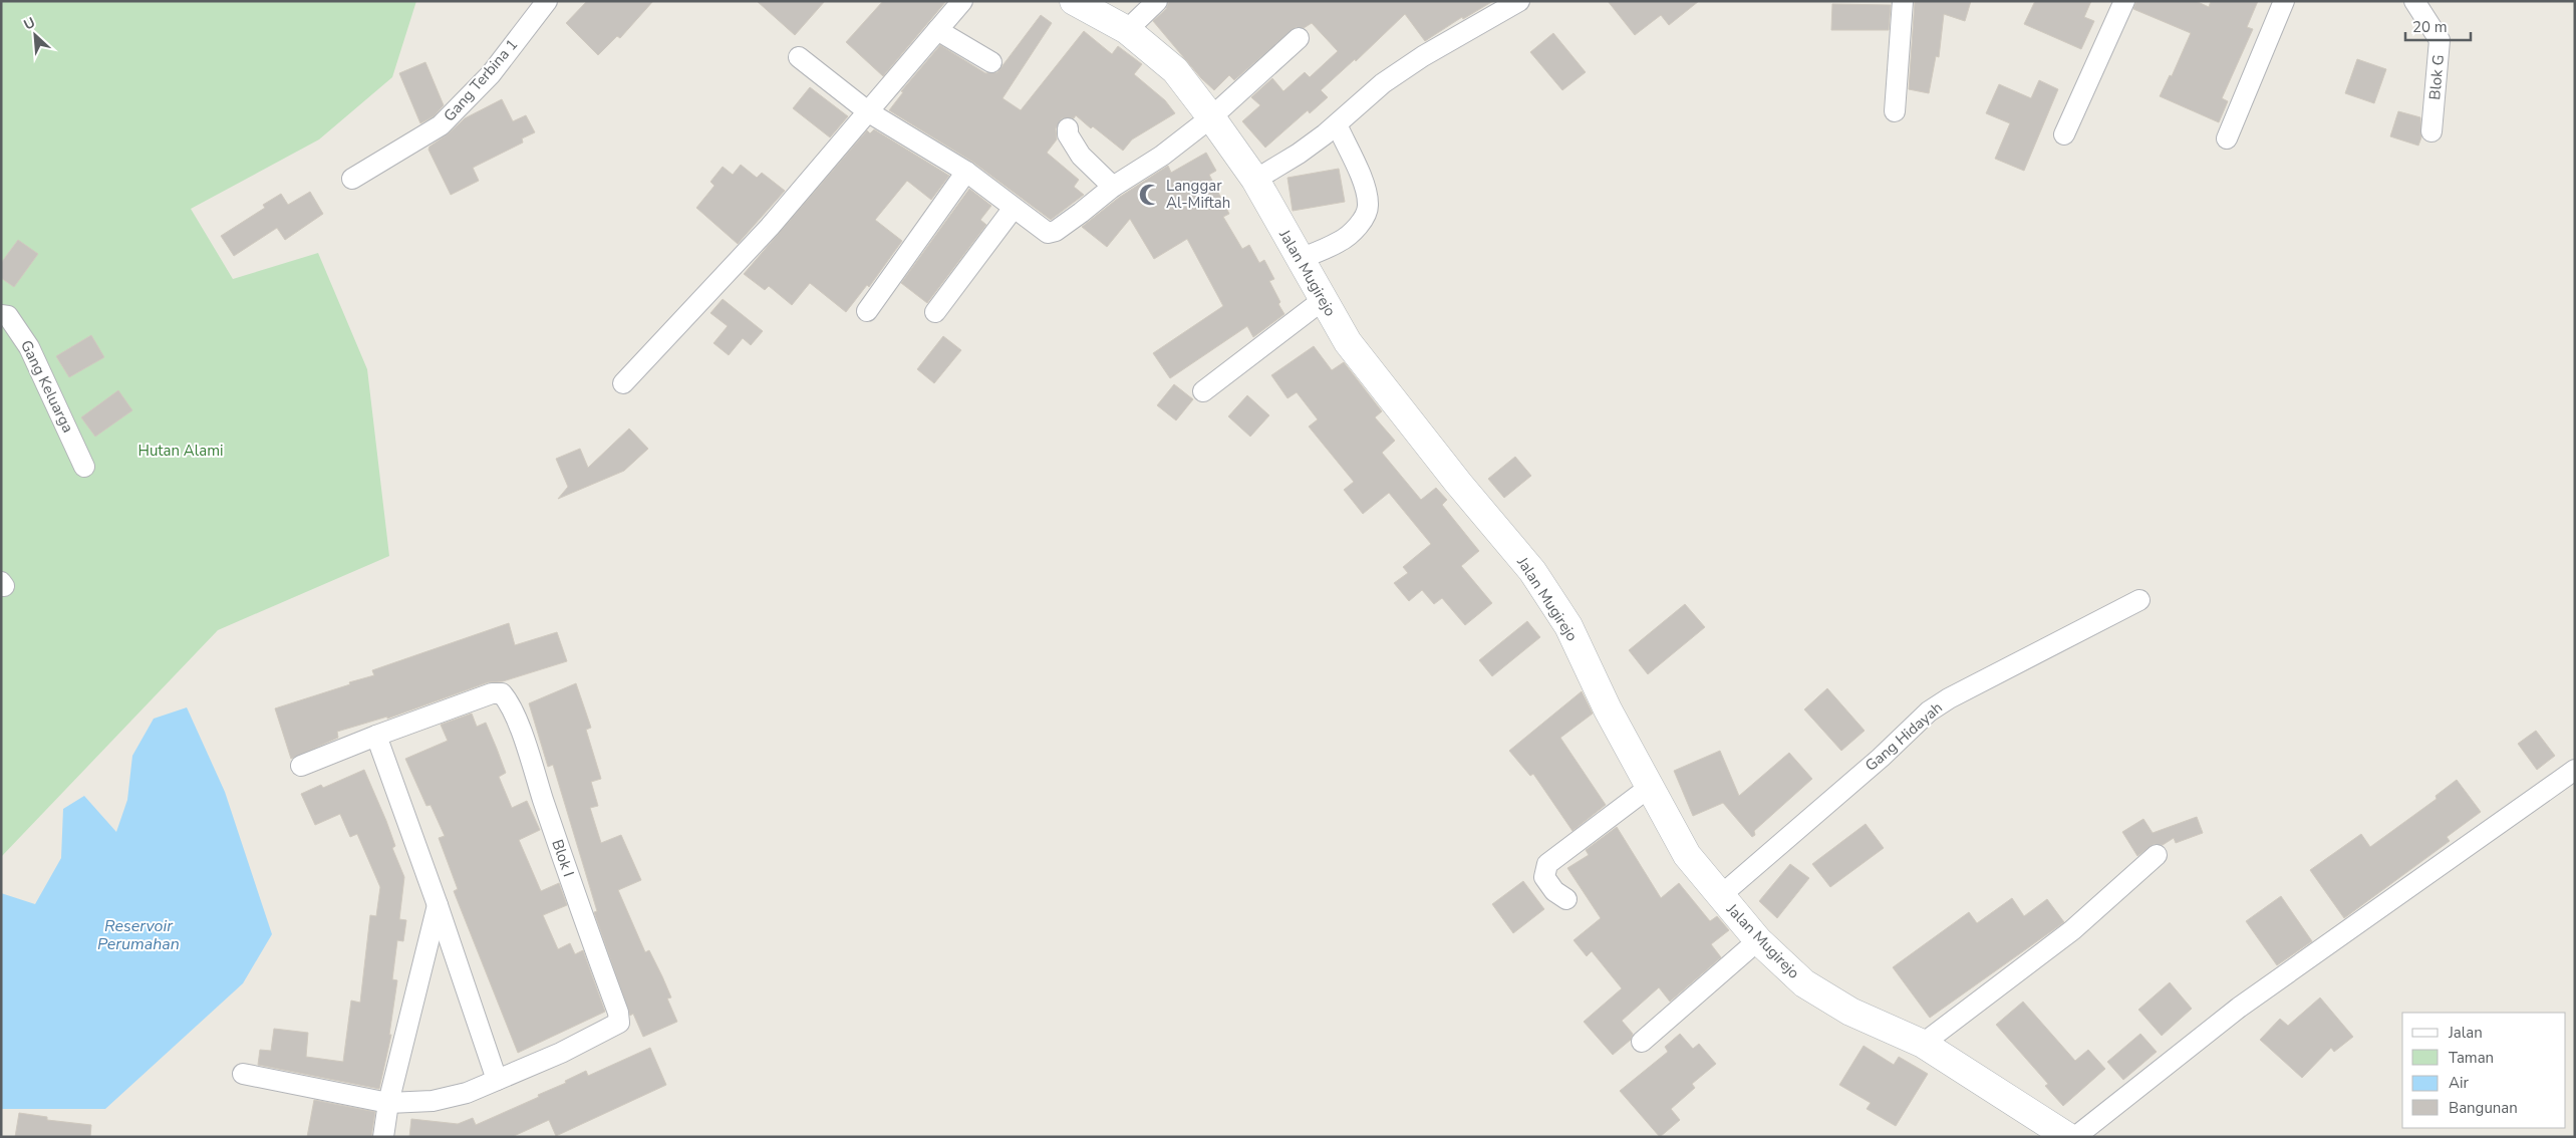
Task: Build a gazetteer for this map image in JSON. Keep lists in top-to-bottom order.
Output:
{
  "streets": {
    "street": [
      "Blok G",
      "Gang Terbina 1",
      "Jalan Mugirejo",
      "Gang Keluarga",
      "Gang Hidayah",
      "Blok I"
    ]
  },
  "crossings": [
    ["Jalan Mugirejo", "Gang Hidayah"]
  ],
  "water": ["Reservoir Perumahan"],
  "parks": ["Hutan Alami"],
  "places": {
    "mosque": ["Langgar Al-Miftah"]
  },
  "legend": [
    "Jalan",
    "Taman",
    "Air",
    "Bangunan"
  ],
  "scale_bar": "20 m",
  "north": "top left"
}
